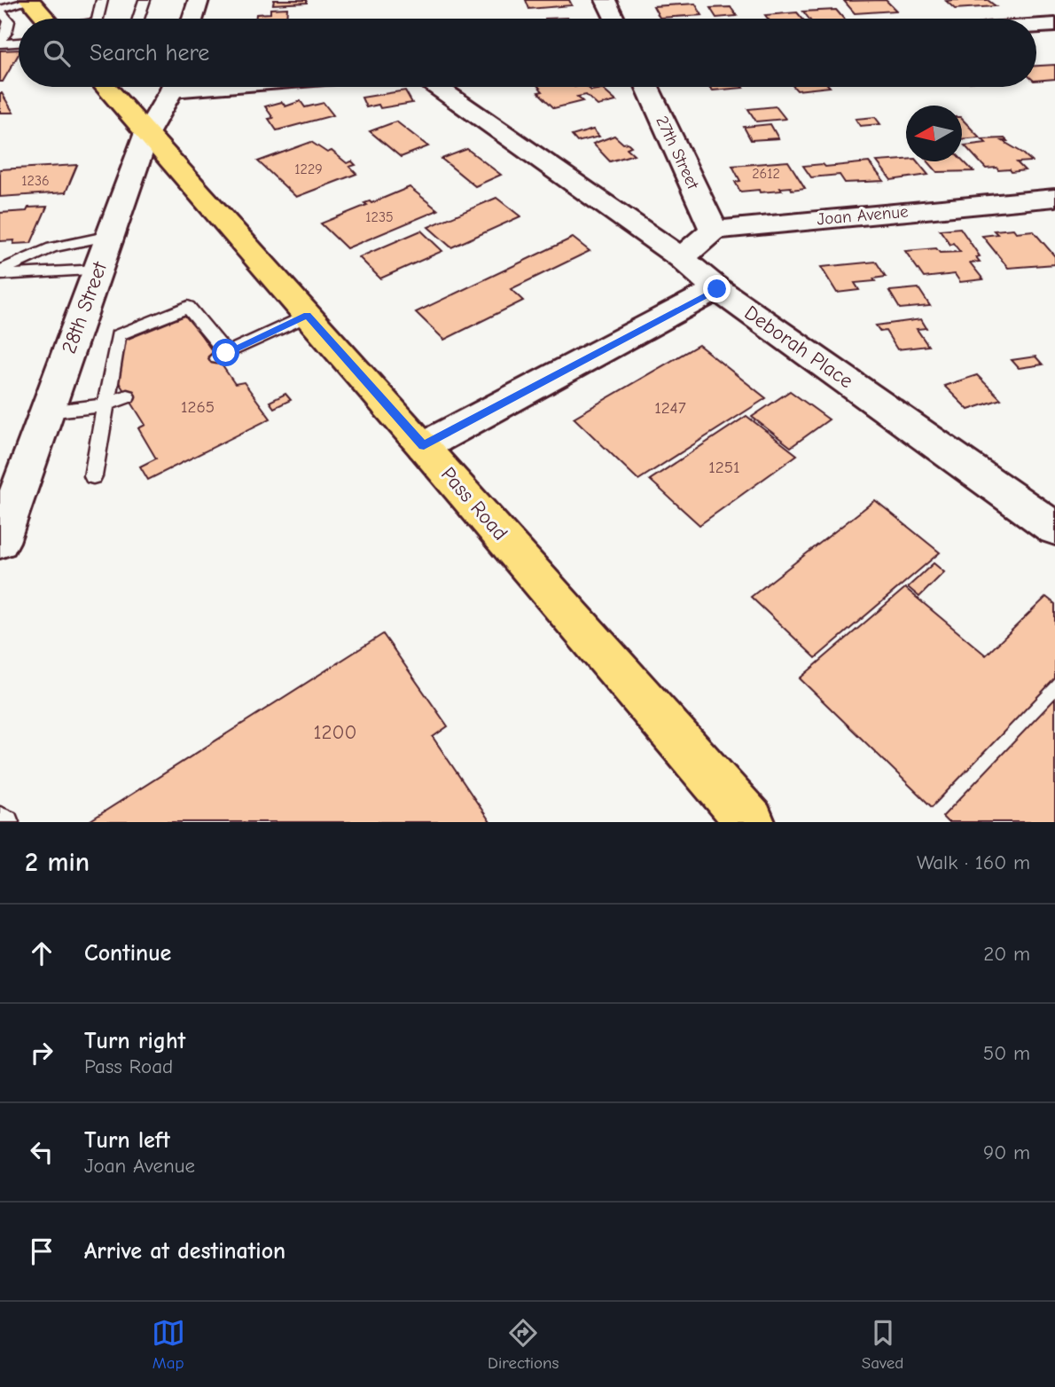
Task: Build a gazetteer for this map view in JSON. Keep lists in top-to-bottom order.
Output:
{
  "streets": {
    "main road": ["Pass Road"],
    "street": [
      "27th Street",
      "Joan Avenue",
      "28th Street",
      "Deborah Place"
    ]
  },
  "crossings": [
    ["27th Street", "Joan Avenue"],
    ["28th Street", "Pass Road"]
  ],
  "house_numbers": [
    "1229",
    "2612",
    "1236",
    "1235",
    "1265",
    "1247",
    "1251",
    "1200"
  ],
  "north": "left",
  "page": {
    "search": "Search here",
    "heading": ["2 min", "Walk · 160 m"],
    "list": [
      ["Continue", "20 m"],
      ["Turn right", "Pass Road", "50 m"],
      ["Turn left", "Joan Avenue", "90 m"],
      "Arrive at destination"
    ],
    "nav": ["Map", "Directions", "Saved"]
  }
}
